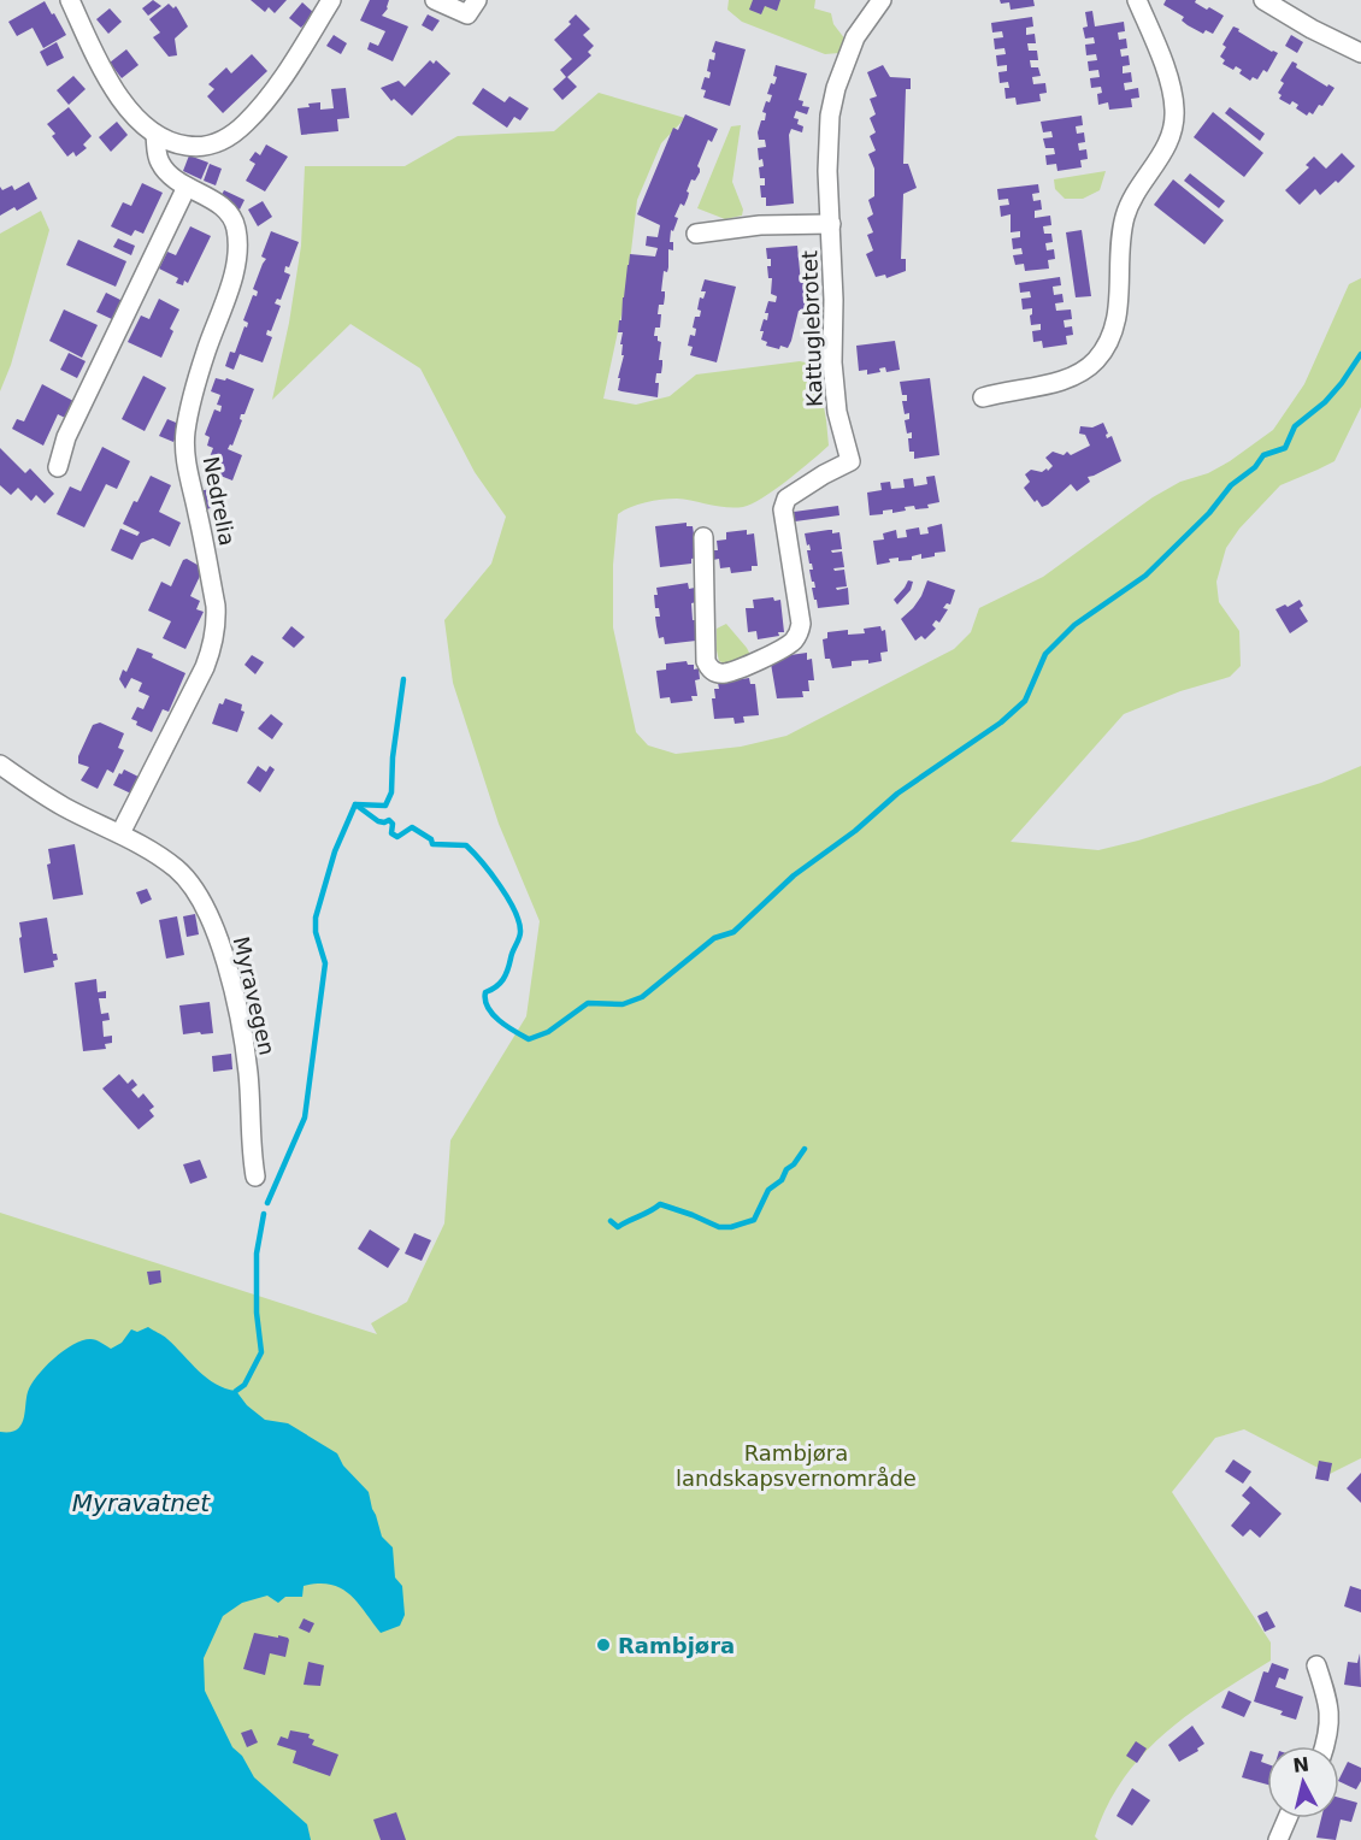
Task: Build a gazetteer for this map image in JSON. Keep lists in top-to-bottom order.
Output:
{
  "streets": {
    "street": ["Kattuglebrotet", "Nedrelia", "Myravegen"]
  },
  "crossings": [
    ["Nedrelia", "Myravegen"]
  ],
  "water": ["Myravatnet"],
  "parks": ["Rambjøra landskapsvernområde"],
  "places": ["Rambjøra"],
  "north": "top"
}
